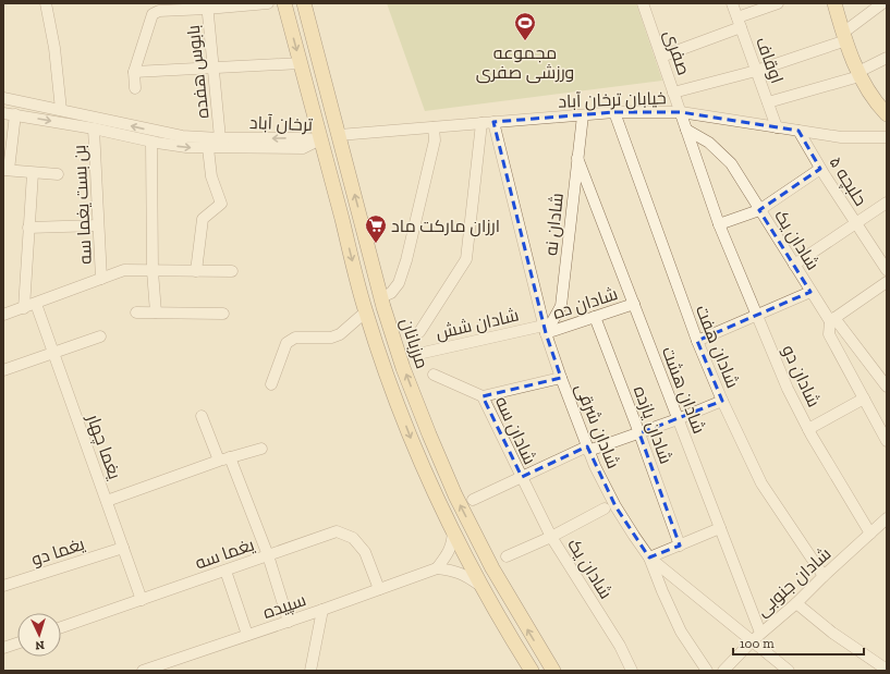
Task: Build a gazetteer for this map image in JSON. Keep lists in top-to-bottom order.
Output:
{
  "streets": {
    "main road": ["مرزبانان"],
    "street": [
      "صفری",
      "اوقاف",
      "بابوس هفده",
      "خیابان ترخان آباد",
      "ترخان آباد",
      "حلبچه ۵",
      "بن بست یغما سه",
      "شادان نه",
      "شادان یک",
      "شادان ده",
      "شادان شش",
      "شادان هفت",
      "شادان دو",
      "شادان هشت",
      "شادان یازده",
      "شادان شرقی",
      "شادان سه",
      "یغما چهار",
      "یغما دو",
      "یغما سه",
      "شادان جنوبی",
      "سپیده"
    ]
  },
  "crossings": [
    ["صفری", "خیابان ترخان آباد"],
    ["صفری", "شادان دو"],
    ["اوقاف", "خیابان ترخان آباد"],
    ["بابوس هفده", "ترخان آباد"],
    ["خیابان ترخان آباد", "حلبچه ۵"],
    ["خیابان ترخان آباد", "شادان نه"],
    ["خیابان ترخان آباد", "مرزبانان"],
    ["خیابان ترخان آباد", "شادان هفت"],
    ["خیابان ترخان آباد", "شادان دو"],
    ["خیابان ترخان آباد", "شادان شرقی"],
    ["ترخان آباد", "بن بست یغما سه"],
    ["شادان نه", "شادان ده"],
    ["شادان نه", "شادان شش"],
    ["شادان نه", "شادان هشت"],
    ["شادان نه", "شادان شرقی"],
    ["شادان یک", "شادان دو"],
    ["شادان ده", "شادان شش"],
    ["شادان ده", "شادان هشت"],
    ["شادان ده", "شادان یازده"],
    ["شادان ده", "شادان شرقی"],
    ["شادان شش", "شادان شرقی"],
    ["شادان هفت", "شادان جنوبی"],
    ["شادان دو", "شادان جنوبی"],
    ["شادان هشت", "شادان جنوبی"],
    ["شادان شرقی", "شادان جنوبی"],
    ["یغما چهار", "یغما دو"],
    ["یغما چهار", "یغما سه"],
    ["یغما سه", "سپیده"]
  ],
  "places": {
    "sports": ["مجموعه ورزشی صفری"],
    "supermarket": ["ارزان مارکت ماد"]
  },
  "scale_bar": "100 m",
  "north": "bottom"
}
